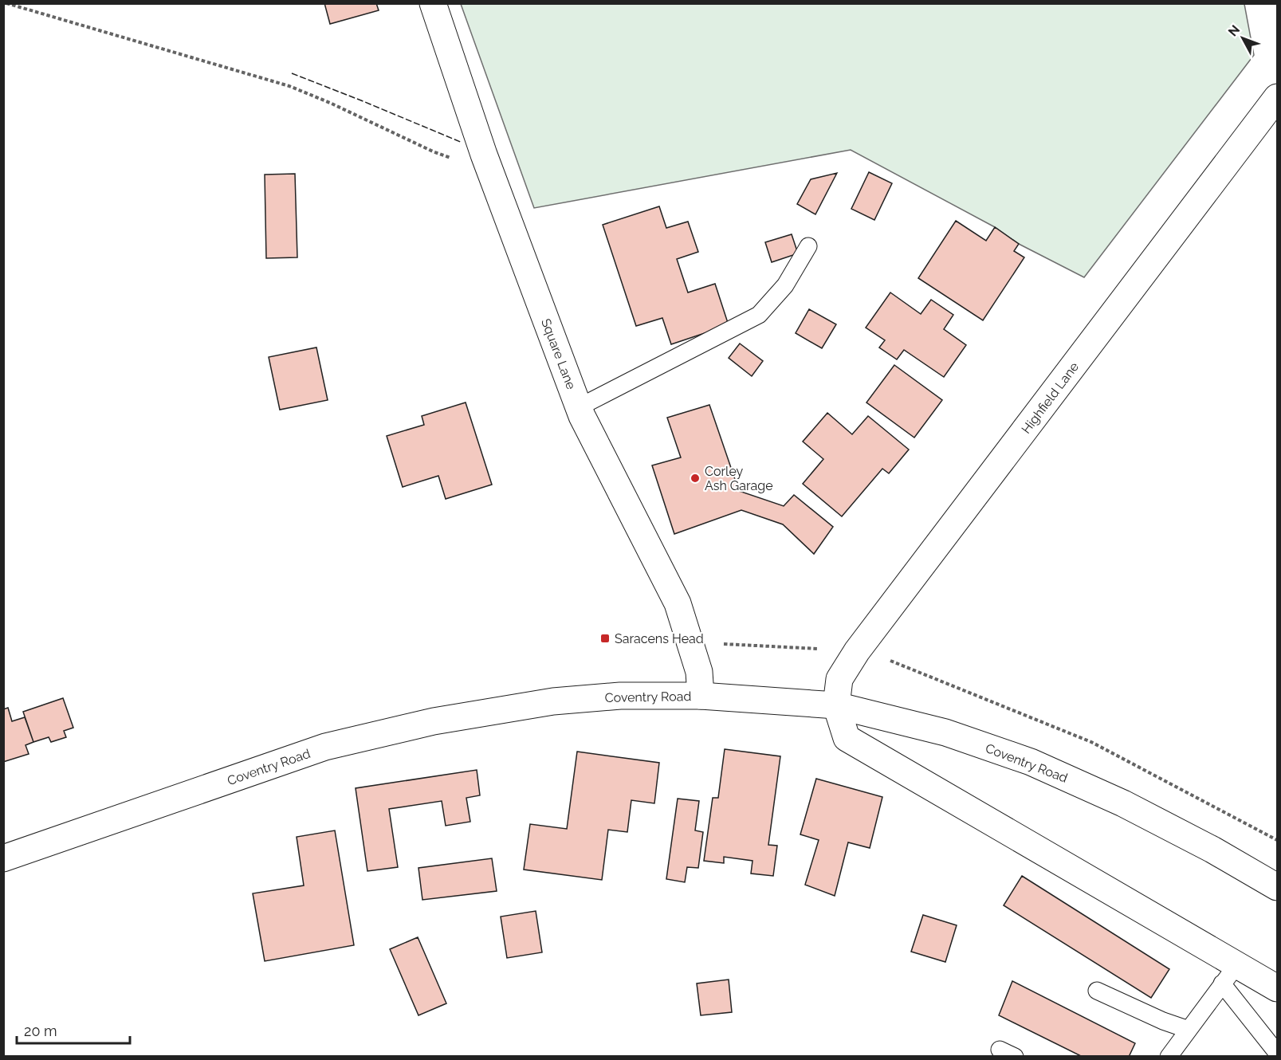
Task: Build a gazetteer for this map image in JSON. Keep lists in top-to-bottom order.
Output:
{
  "streets": {
    "street": ["Square Lane", "Highfield Lane", "Coventry Road"]
  },
  "crossings": [
    ["Square Lane", "Coventry Road"],
    ["Highfield Lane", "Coventry Road"]
  ],
  "places": {
    "other": ["Corley Ash Garage"],
    "transit": ["Saracens Head"]
  },
  "scale_bar": "20 m",
  "north": "top left"
}
